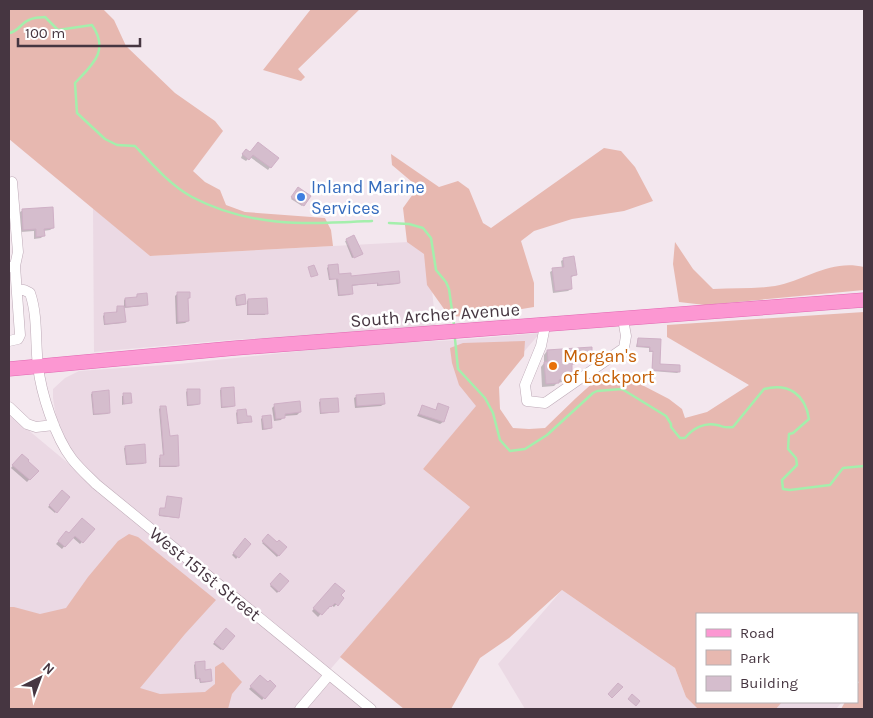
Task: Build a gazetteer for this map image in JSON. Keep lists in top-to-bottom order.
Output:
{
  "streets": {
    "main road": ["South Archer Avenue"],
    "street": ["West 151st Street"]
  },
  "crossings": [
    ["South Archer Avenue", "West 151st Street"]
  ],
  "places": ["Inland Marine Services", "Morgan's of Lockport"],
  "legend": ["Road", "Park", "Building"],
  "scale_bar": "100 m",
  "north": "top right"
}
